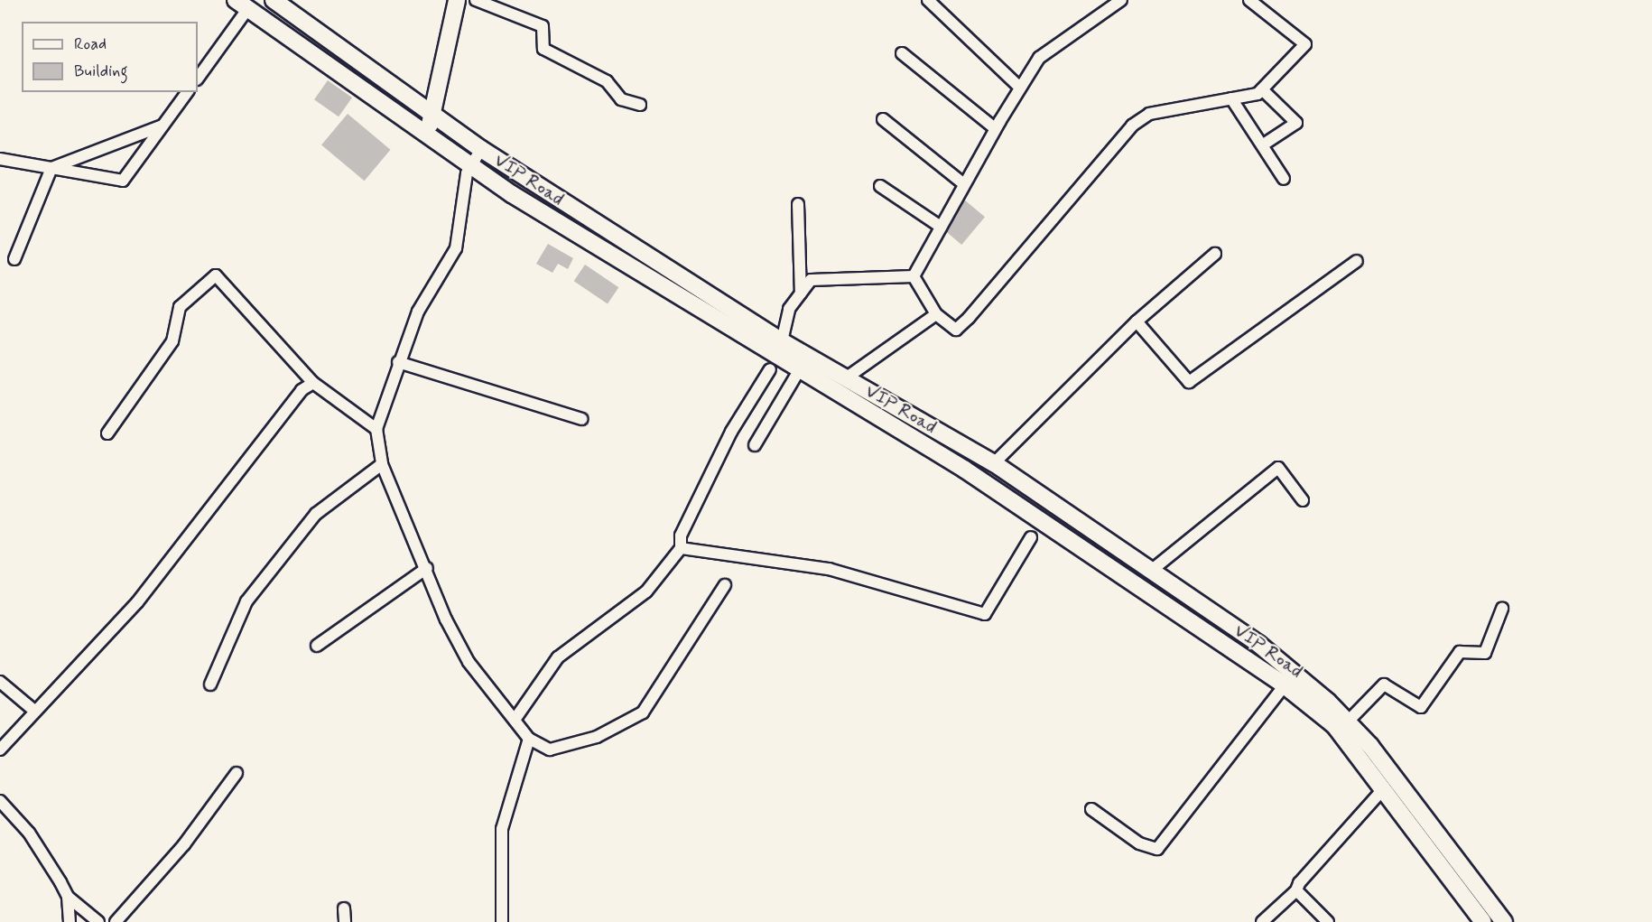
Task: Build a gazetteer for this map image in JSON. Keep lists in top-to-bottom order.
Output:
{
  "streets": {
    "main road": ["VIP Road"]
  },
  "legend": ["Road", "Building"]
}
